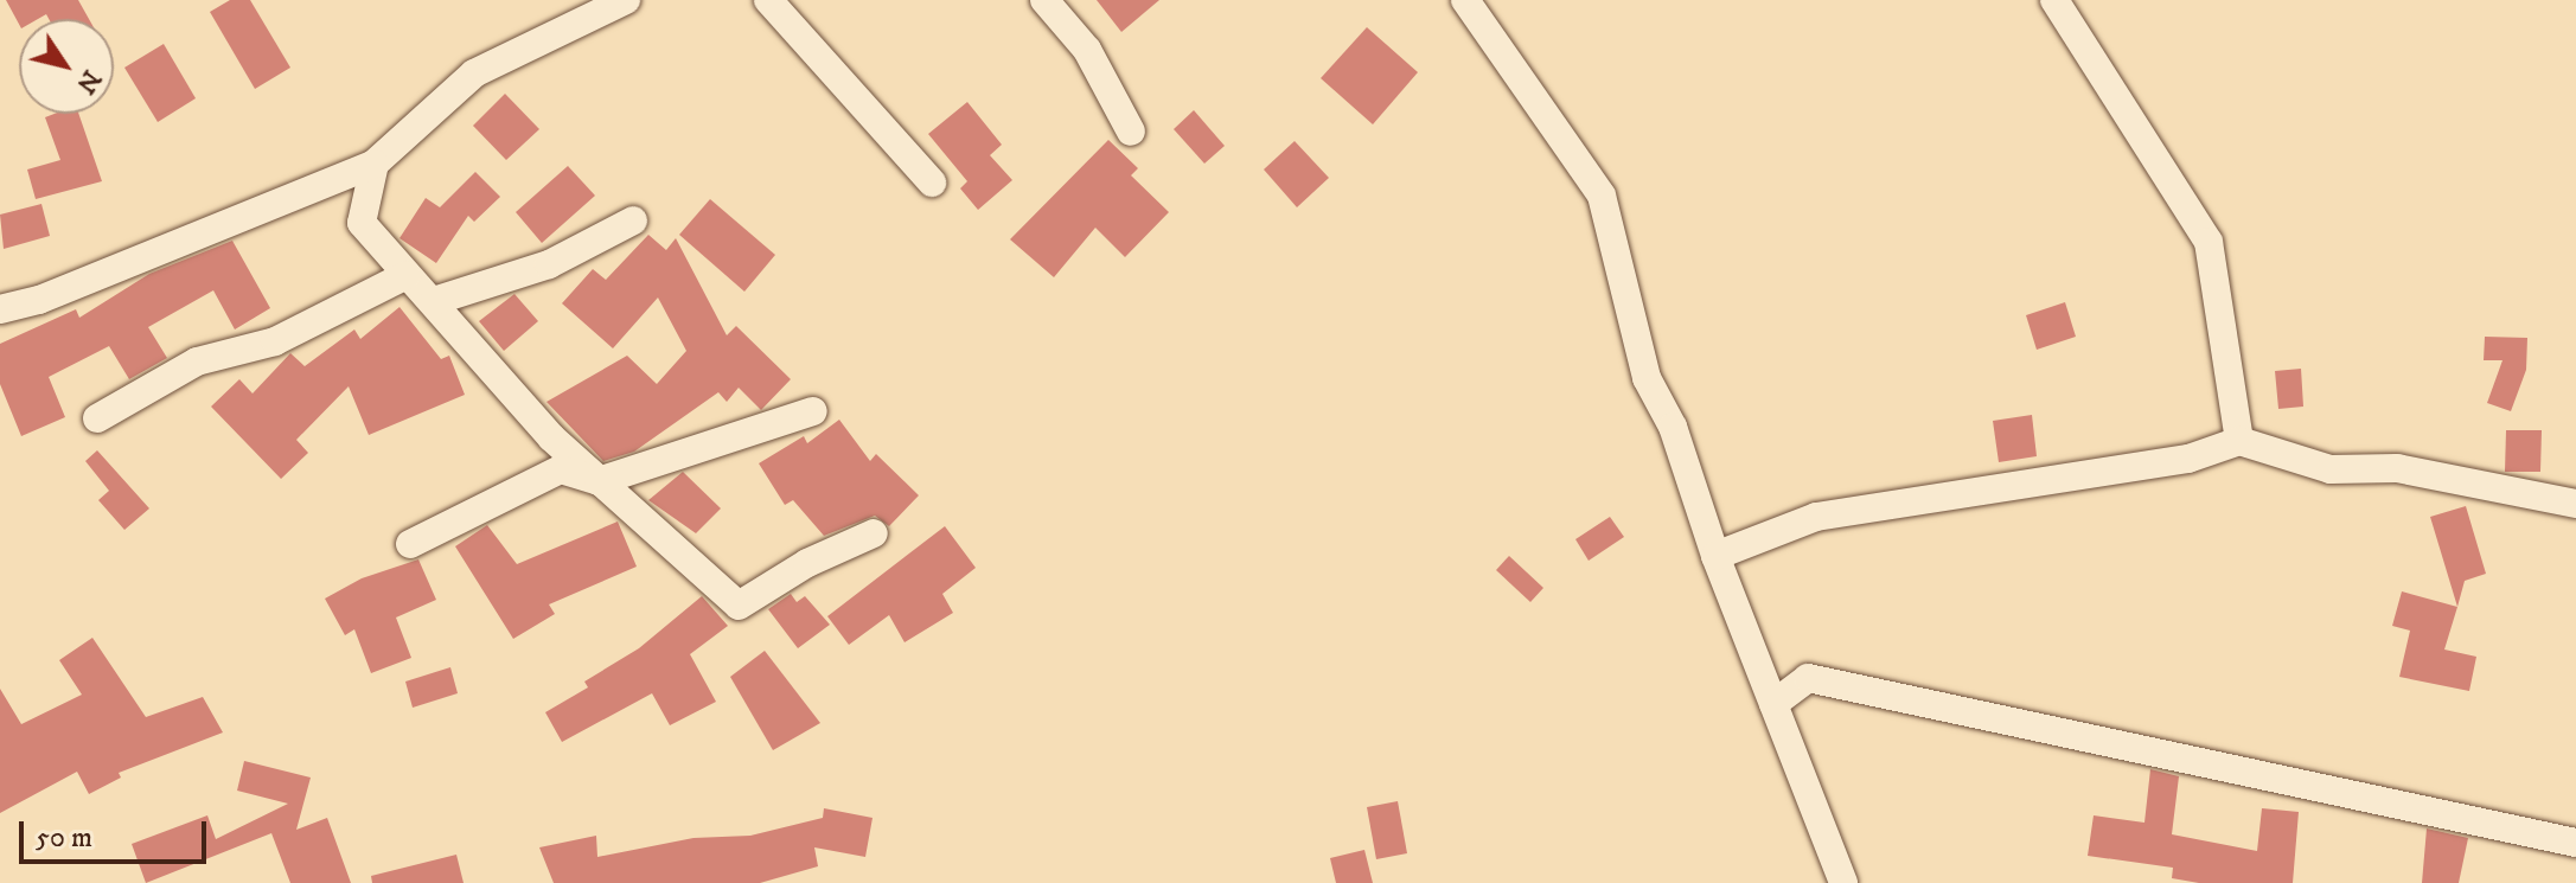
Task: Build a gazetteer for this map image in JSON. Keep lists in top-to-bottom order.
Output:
{
  "scale_bar": "50 m",
  "north": "bottom right"
}
